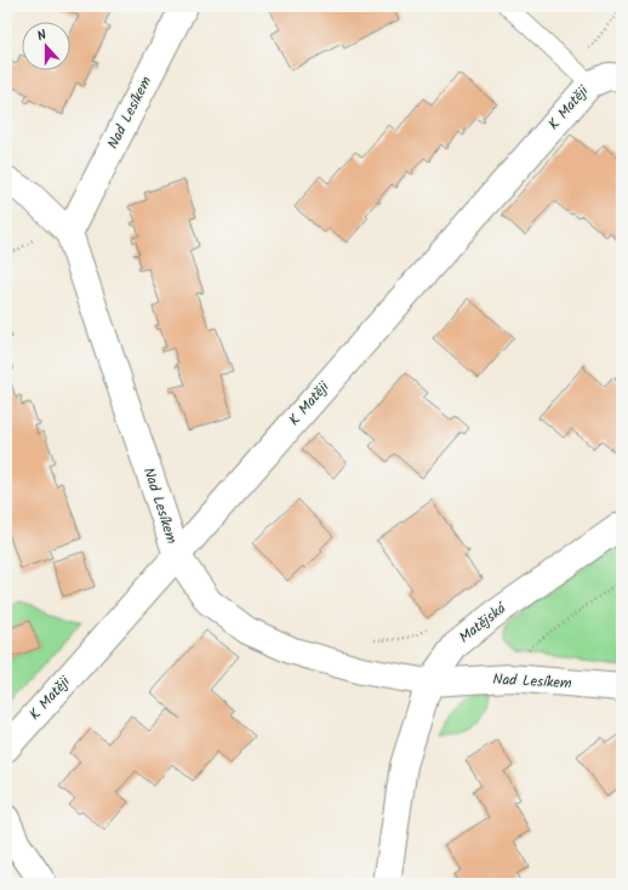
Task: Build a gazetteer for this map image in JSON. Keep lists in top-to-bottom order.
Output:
{
  "streets": {
    "street": ["K Matěji", "Nad Lesíkem", "Matějská"]
  },
  "crossings": [
    ["K Matěji", "Nad Lesíkem"],
    ["Nad Lesíkem", "Matějská"]
  ],
  "north": "top"
}
